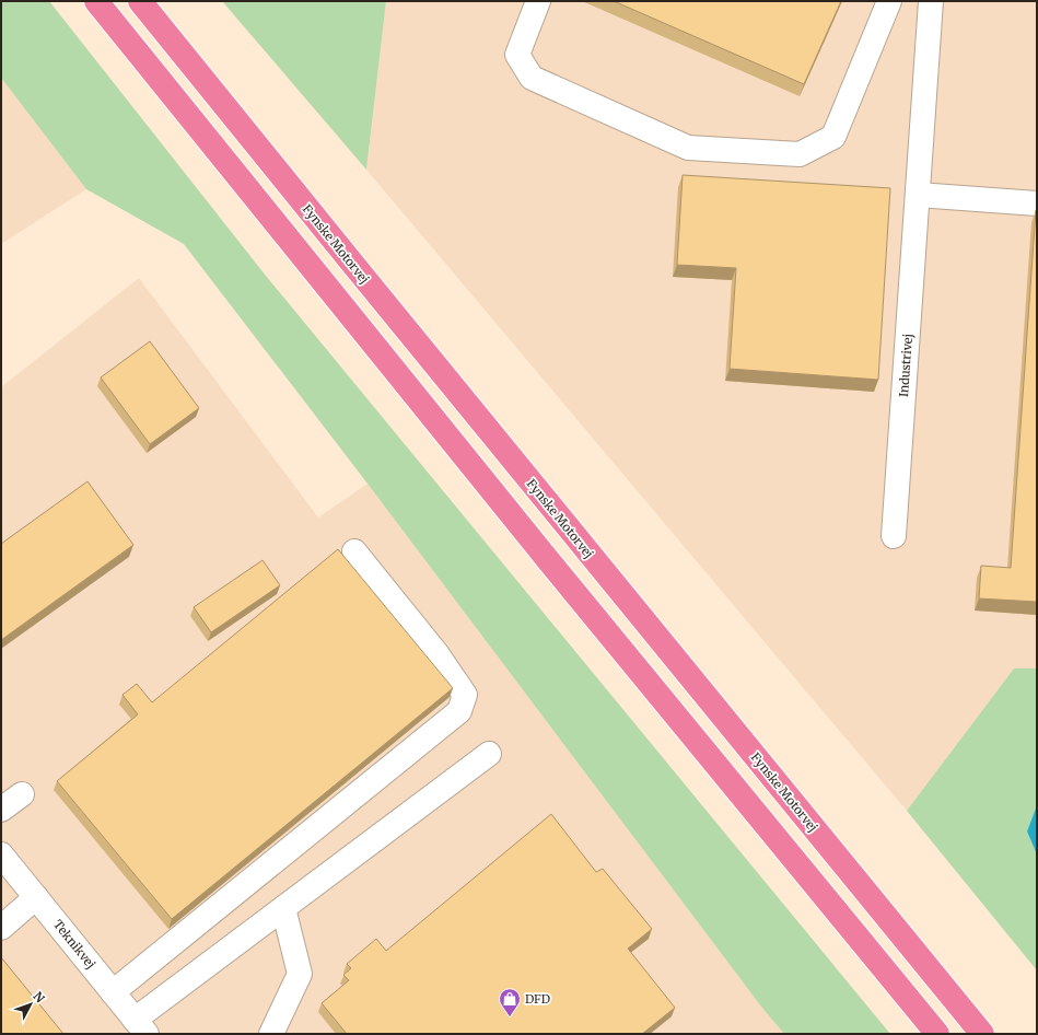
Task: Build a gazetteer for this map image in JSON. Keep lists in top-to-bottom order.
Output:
{
  "streets": {
    "highway": ["Fynske Motorvej"],
    "street": ["Industrivej", "Teknikvej"]
  },
  "places": {
    "shop": ["DFD"]
  },
  "north": "top right"
}
